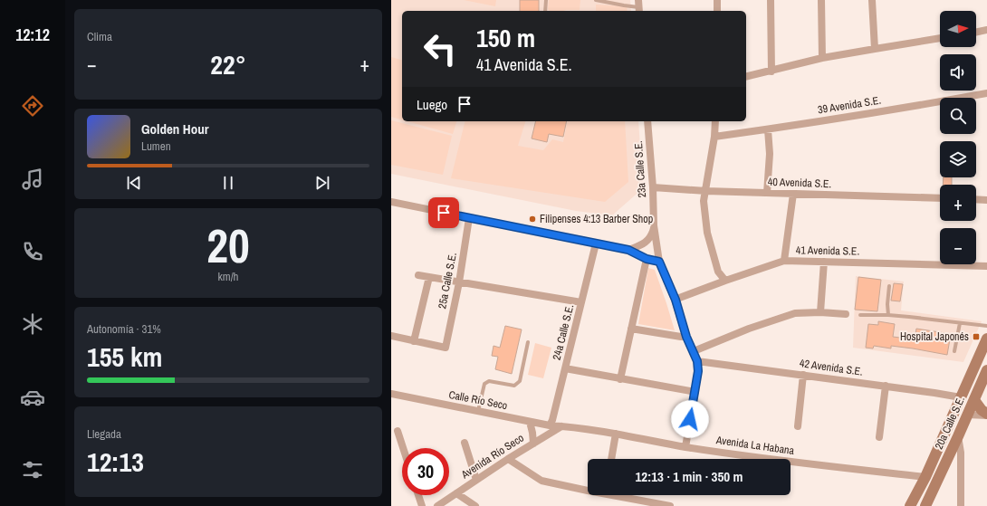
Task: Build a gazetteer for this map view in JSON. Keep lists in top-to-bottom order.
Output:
{
  "streets": {
    "street": [
      "39 Avenida S.E.",
      "23a Calle S.E.",
      "40 Avenida S.E.",
      "41 Avenida S.E.",
      "25a Calle S.E.",
      "24a Calle S.E.",
      "42 Avenida S.E.",
      "Calle Río Seco",
      "20a Calle S.E.",
      "Avenida La Habana",
      "Avenida Río Seco"
    ]
  },
  "crossings": [
    ["23a Calle S.E.", "40 Avenida S.E."],
    ["23a Calle S.E.", "41 Avenida S.E."],
    ["23a Calle S.E.", "42 Avenida S.E."],
    ["23a Calle S.E.", "Avenida La Habana"],
    ["24a Calle S.E.", "Calle Río Seco"],
    ["42 Avenida S.E.", "20a Calle S.E."],
    ["Calle Río Seco", "Avenida La Habana"],
    ["Calle Río Seco", "Avenida Río Seco"],
    ["20a Calle S.E.", "Avenida La Habana"],
    ["Avenida La Habana", "Avenida Río Seco"]
  ],
  "places": {
    "other": ["Filipenses 4:13 Barber Shop"],
    "transit": ["Hospital Japonés"]
  },
  "north": "right",
  "page": {
    "tabs": "12:12",
    "tile": [
      "Clima",
      ["20", "km/h"],
      ["Autonomía · 31%", "155 km"],
      ["Llegada", "12:13"]
    ],
    "map_buttons": ["+", "−"],
    "turn": ["150 m", "41 Avenida S.E."],
    "heat": ["−", "22°", "+"],
    "then": "Luego",
    "song": ["Golden Hour", "Lumen"],
    "limit": "30",
    "trip": "12:13 · 1 min · 350 m"
  }
}
